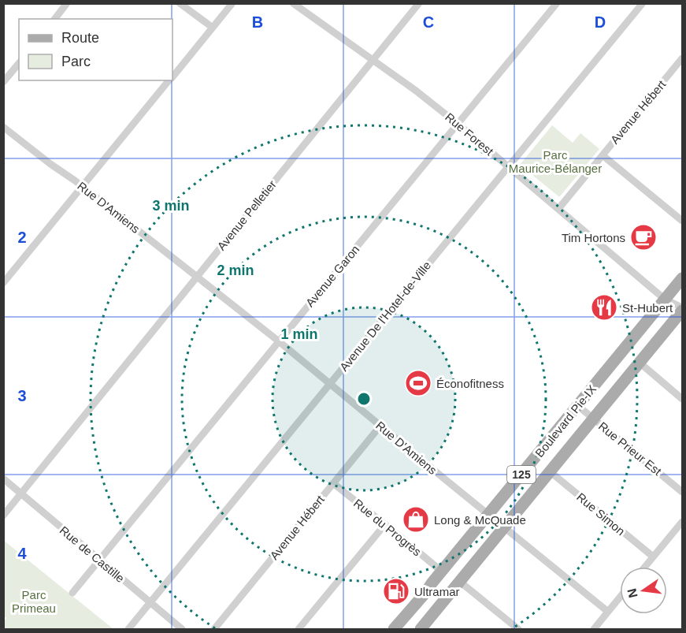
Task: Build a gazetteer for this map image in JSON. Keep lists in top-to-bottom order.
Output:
{
  "streets": {
    "main road": ["Boulevard Pie-IX", "125"],
    "street": [
      "Avenue Hébert",
      "Rue Forest",
      "Rue D'Amiens",
      "Avenue Pelletier",
      "Avenue Garon",
      "Avenue De l'Hotel-de-Ville",
      "Rue Prieur Est",
      "Rue Simon",
      "Rue du Progrès",
      "Rue de Castille"
    ]
  },
  "crossings": [
    ["Avenue Hébert", "Rue Forest"],
    ["Avenue Hébert", "Rue D'Amiens"],
    ["Avenue Hébert", "Rue du Progrès"],
    ["Rue Forest", "Avenue Pelletier"],
    ["Rue Forest", "Avenue Garon"],
    ["Rue Forest", "Avenue De l'Hotel-de-Ville"],
    ["Rue Forest", "Boulevard Pie-IX"],
    ["Rue D'Amiens", "Avenue Pelletier"],
    ["Rue D'Amiens", "Avenue Garon"],
    ["Rue D'Amiens", "Avenue De l'Hotel-de-Ville"],
    ["Rue D'Amiens", "Boulevard Pie-IX"],
    ["Avenue Pelletier", "Rue de Castille"],
    ["Avenue Garon", "Rue de Castille"],
    ["Avenue De l'Hotel-de-Ville", "Rue de Castille"],
    ["Boulevard Pie-IX", "Rue Prieur Est"],
    ["Boulevard Pie-IX", "Rue Simon"],
    ["Boulevard Pie-IX", "Rue du Progrès"]
  ],
  "parks": ["Parc Maurice-Bélanger", "Parc Primeau"],
  "places": {
    "cafe": ["Tim Hortons"],
    "restaurant": ["St-Hubert"],
    "sports": ["Éconofitness"],
    "shop": ["Long & McQuade"],
    "fuel station": ["Ultramar"]
  },
  "legend": ["Route", "Parc"],
  "north": "left",
  "grid": {
    "columns": ["B", "C", "D"],
    "rows": ["2", "3", "4"]
  },
  "rings": ["3 min", "2 min", "1 min"]
}
